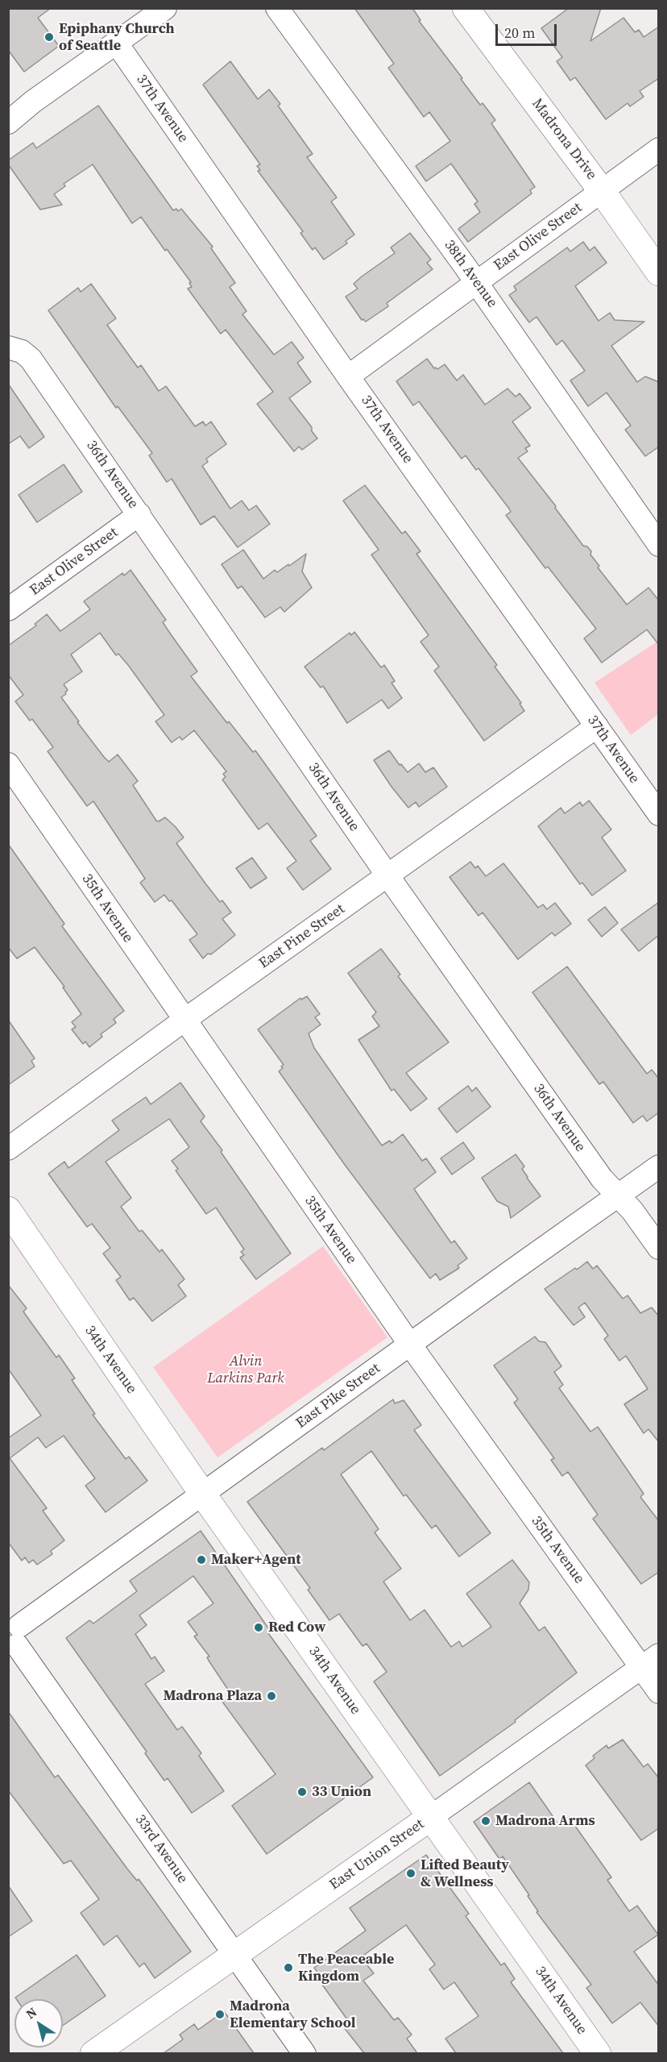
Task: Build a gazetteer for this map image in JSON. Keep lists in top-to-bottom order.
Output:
{
  "streets": {
    "street": [
      "37th Avenue",
      "Madrona Drive",
      "East Olive Street",
      "38th Avenue",
      "36th Avenue",
      "35th Avenue",
      "East Pine Street",
      "34th Avenue",
      "East Pike Street",
      "33rd Avenue",
      "East Union Street"
    ]
  },
  "crossings": [
    ["37th Avenue", "East Olive Street"],
    ["37th Avenue", "East Pine Street"],
    ["Madrona Drive", "East Olive Street"],
    ["East Olive Street", "38th Avenue"],
    ["East Olive Street", "36th Avenue"],
    ["36th Avenue", "East Pine Street"],
    ["36th Avenue", "East Pike Street"],
    ["35th Avenue", "East Pine Street"],
    ["35th Avenue", "East Pike Street"],
    ["35th Avenue", "East Union Street"],
    ["34th Avenue", "East Pike Street"],
    ["34th Avenue", "East Union Street"],
    ["East Pike Street", "33rd Avenue"],
    ["33rd Avenue", "East Union Street"]
  ],
  "parks": ["Alvin Larkins Park"],
  "places": [
    "Epiphany Church of Seattle",
    "Maker+Agent",
    "Red Cow",
    "Madrona Plaza",
    "33 Union",
    "Madrona Arms",
    "Lifted Beauty & Wellness",
    "The Peaceable Kingdom",
    "Madrona Elementary School"
  ],
  "scale_bar": "20 m",
  "north": "top left"
}
